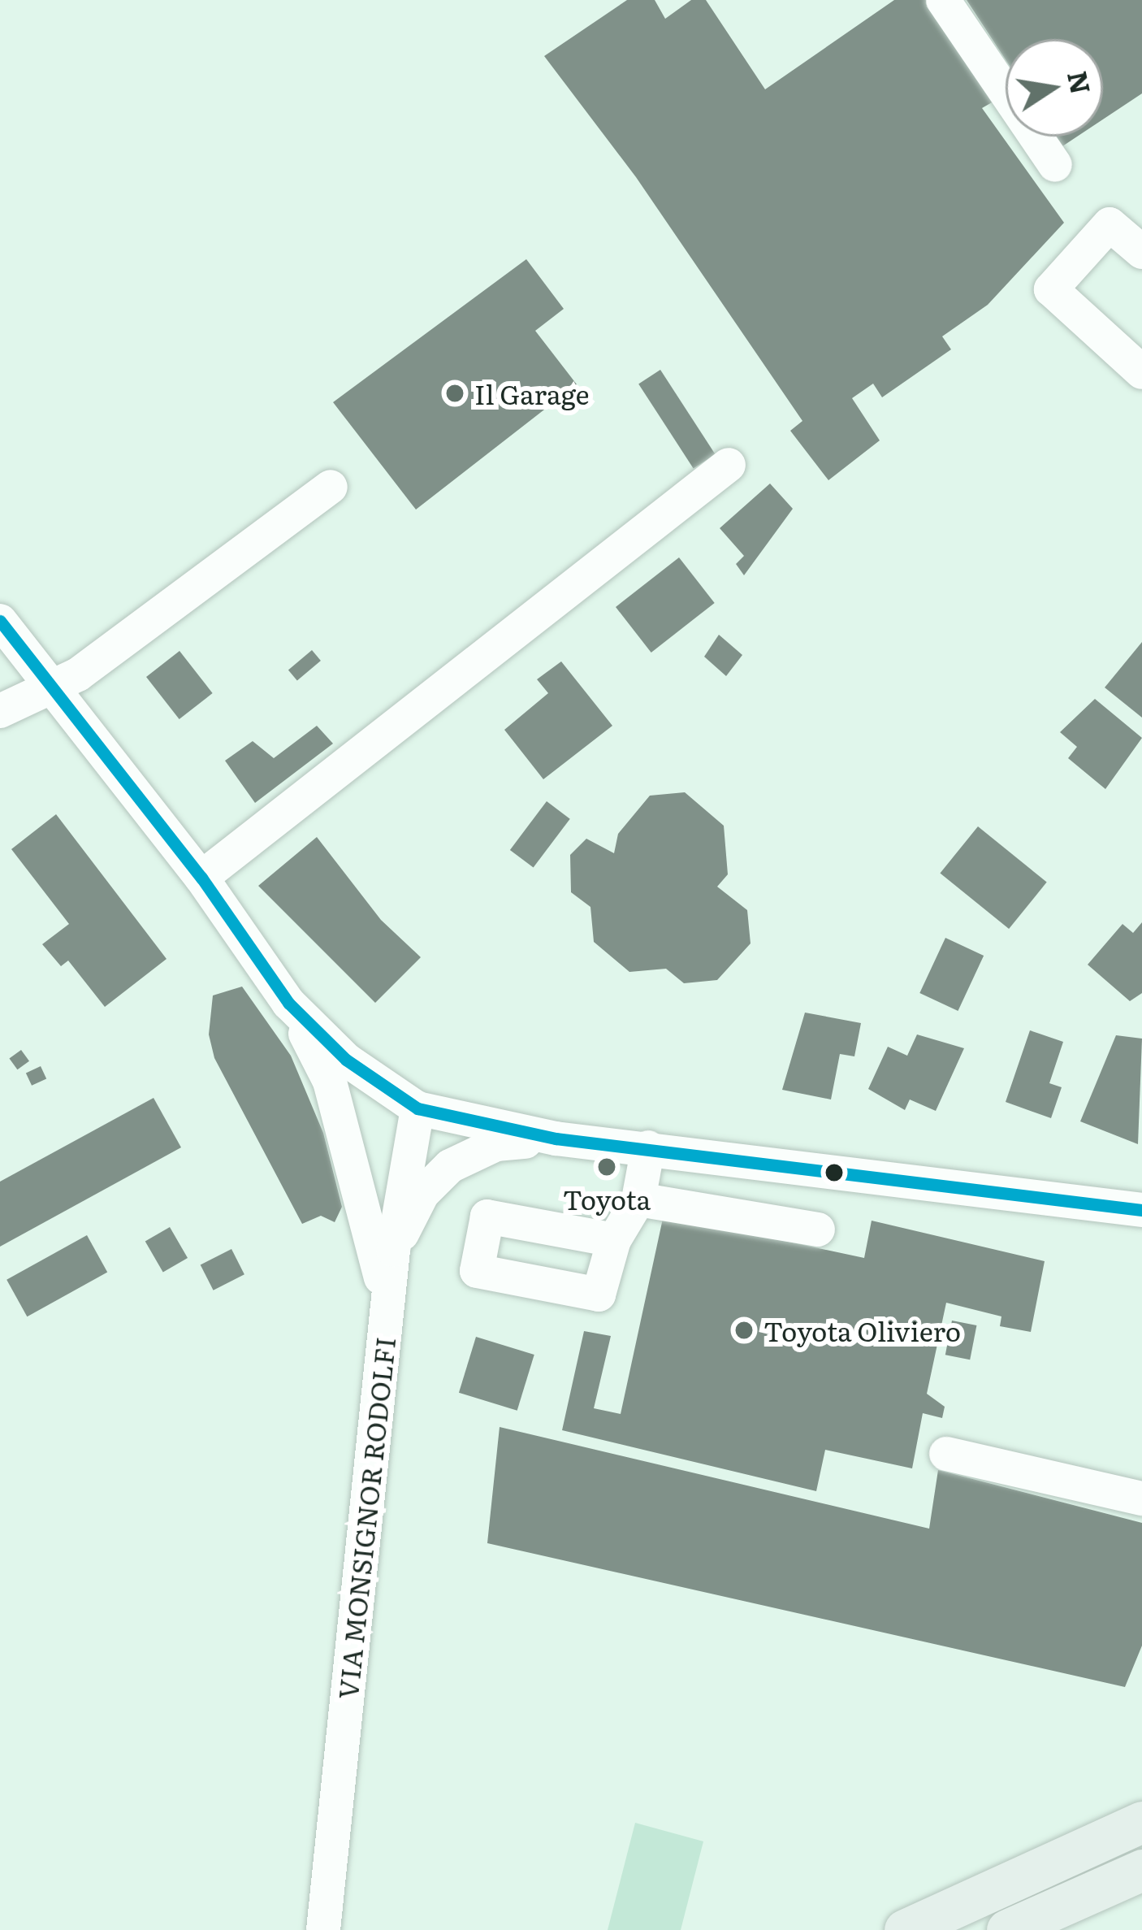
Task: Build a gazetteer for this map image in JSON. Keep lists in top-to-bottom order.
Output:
{
  "streets": {
    "street": ["VIA MONSIGNOR RODOLFI"]
  },
  "places": ["Il Garage", "Toyota", "Toyota Oliviero"],
  "north": "right"
}
